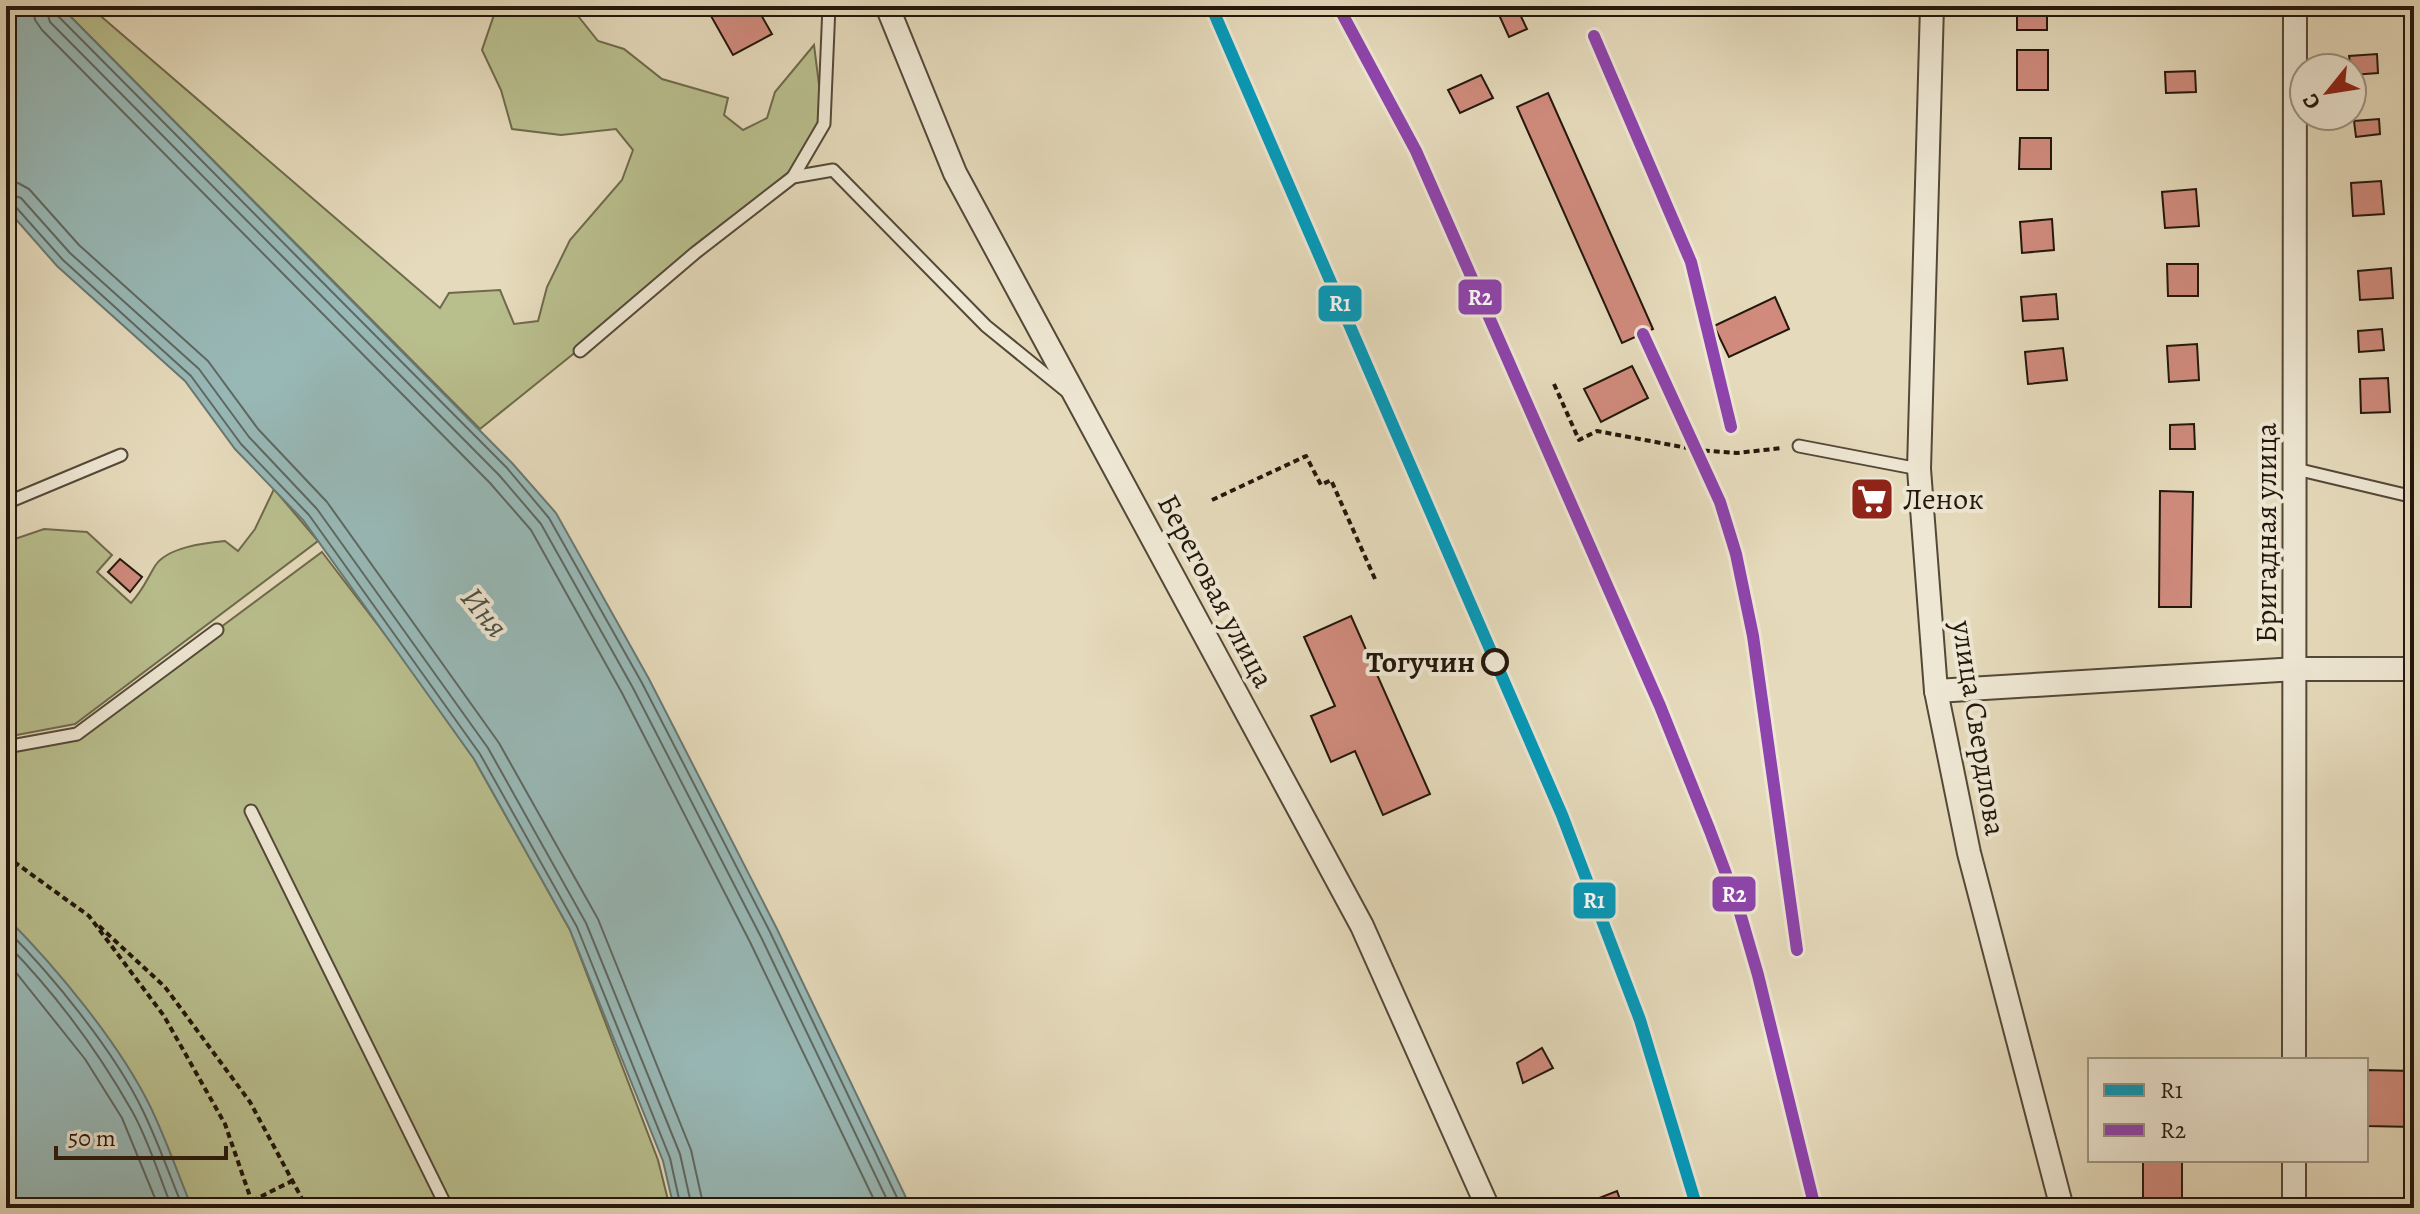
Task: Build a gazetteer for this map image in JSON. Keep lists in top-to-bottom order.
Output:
{
  "streets": {
    "street": ["Бригадная улица", "Береговая улица", "улица Свердлова"]
  },
  "water": ["Иня"],
  "places": {
    "supermarket": ["Ленок"],
    "other": ["Тогучин"]
  },
  "lines": ["transit line R1", "transit line R2"],
  "legend": ["R1", "R2"],
  "scale_bar": "50 m",
  "north": "bottom left"
}
